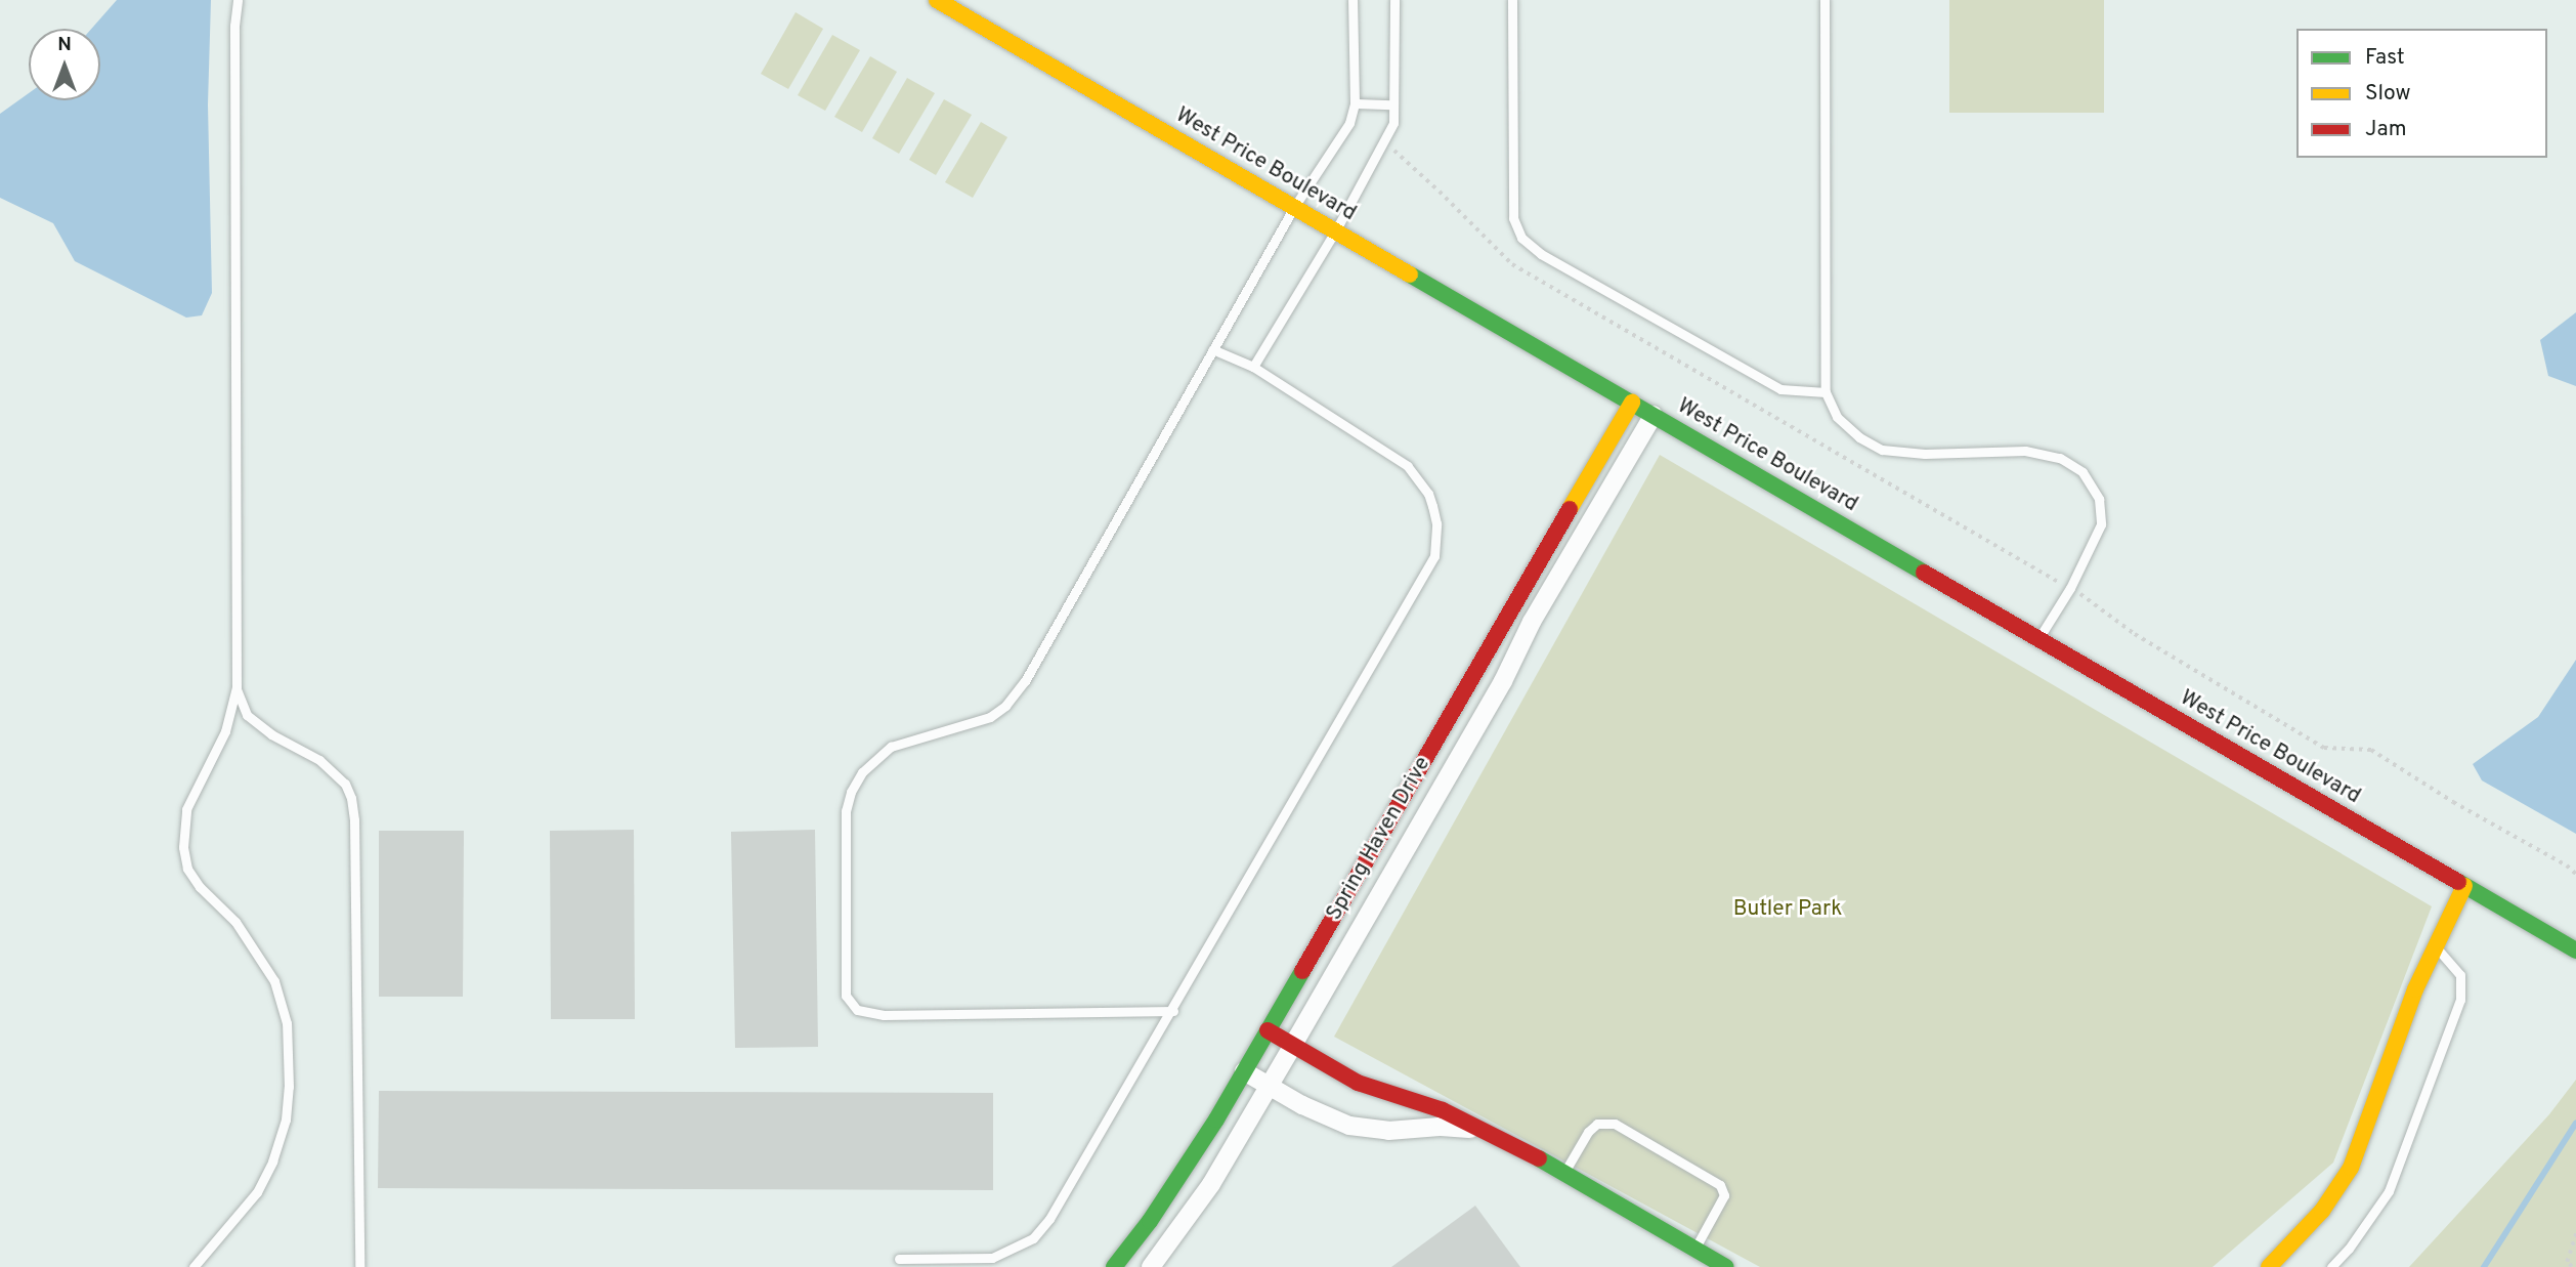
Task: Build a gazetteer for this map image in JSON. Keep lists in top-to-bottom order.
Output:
{
  "streets": {
    "street": ["West Price Boulevard", "Spring Haven Drive"]
  },
  "crossings": [
    ["West Price Boulevard", "Spring Haven Drive"]
  ],
  "parks": ["Butler Park"],
  "legend": ["Fast", "Slow", "Jam"],
  "north": "top"
}
